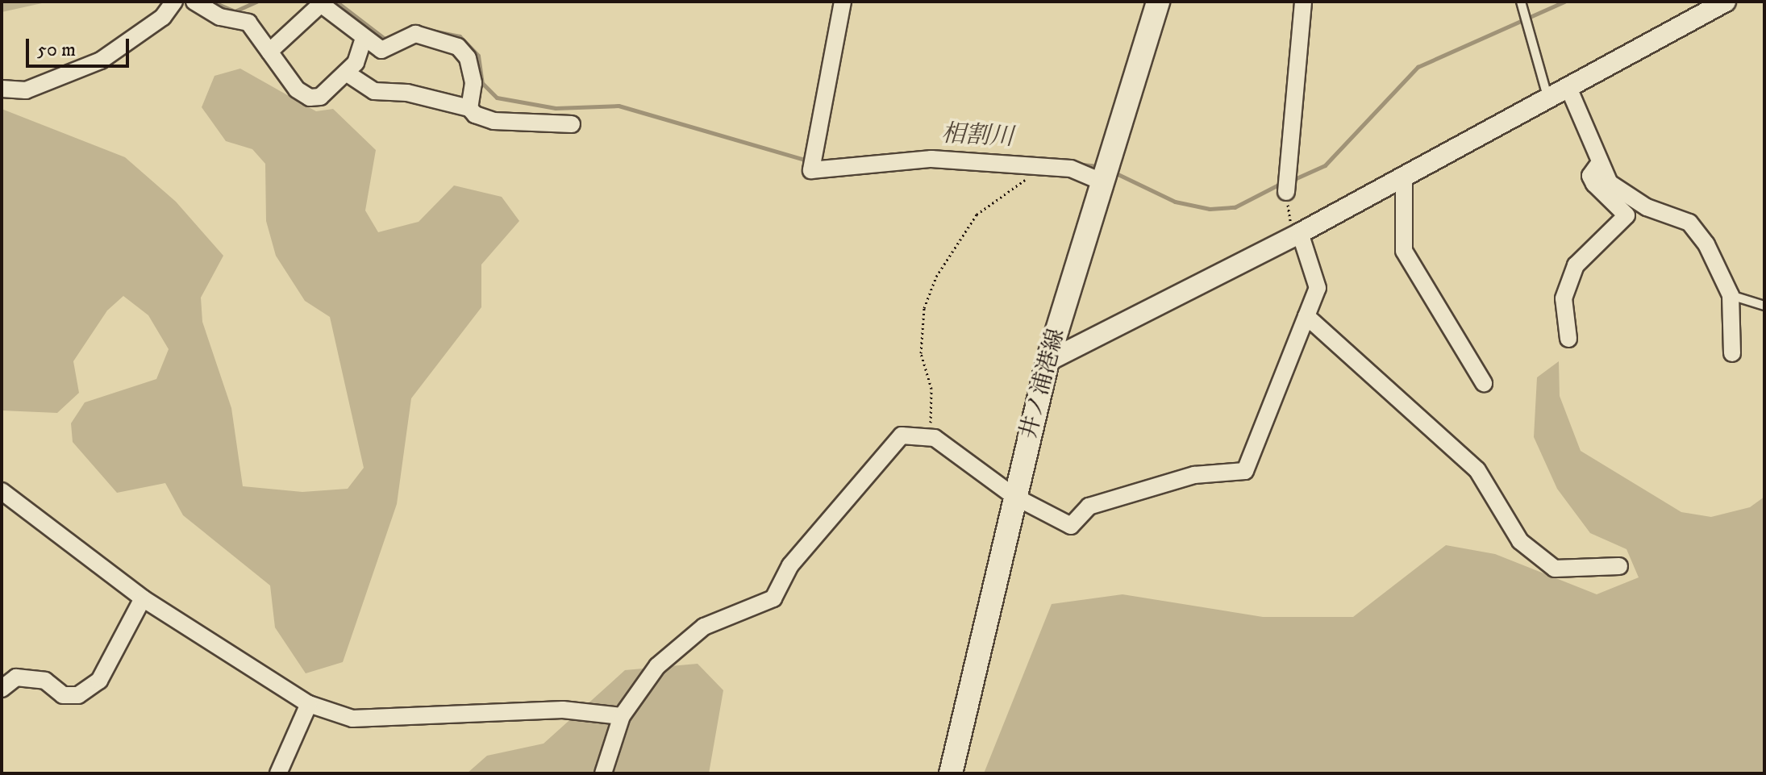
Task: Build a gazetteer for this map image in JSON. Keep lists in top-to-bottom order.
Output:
{
  "streets": {
    "main road": ["井ノ浦港線"]
  },
  "water": ["相割川"],
  "scale_bar": "50 m"
}
